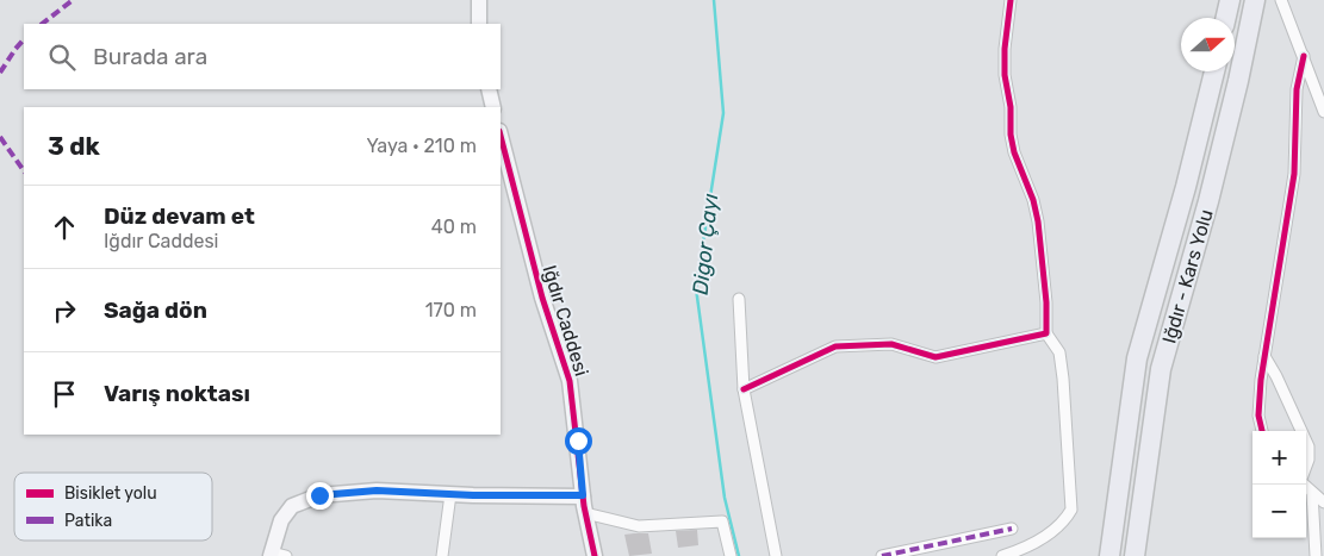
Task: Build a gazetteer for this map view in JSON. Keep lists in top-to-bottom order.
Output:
{
  "streets": {
    "highway": ["Iğdır - Kars Yolu"],
    "street": ["Iğdır Caddesi"]
  },
  "water": ["Digor Çayı"],
  "legend": ["Bisiklet yolu", "Patika"],
  "north": "right",
  "page": {
    "search": "Burada ara",
    "heading": ["3 dk", "Yaya · 210 m"],
    "list": [
      ["Düz devam et", "Iğdır Caddesi", "40 m"],
      ["Sağa dön", "170 m"],
      "Varış noktası"
    ],
    "map_buttons": ["+", "−"]
  }
}
